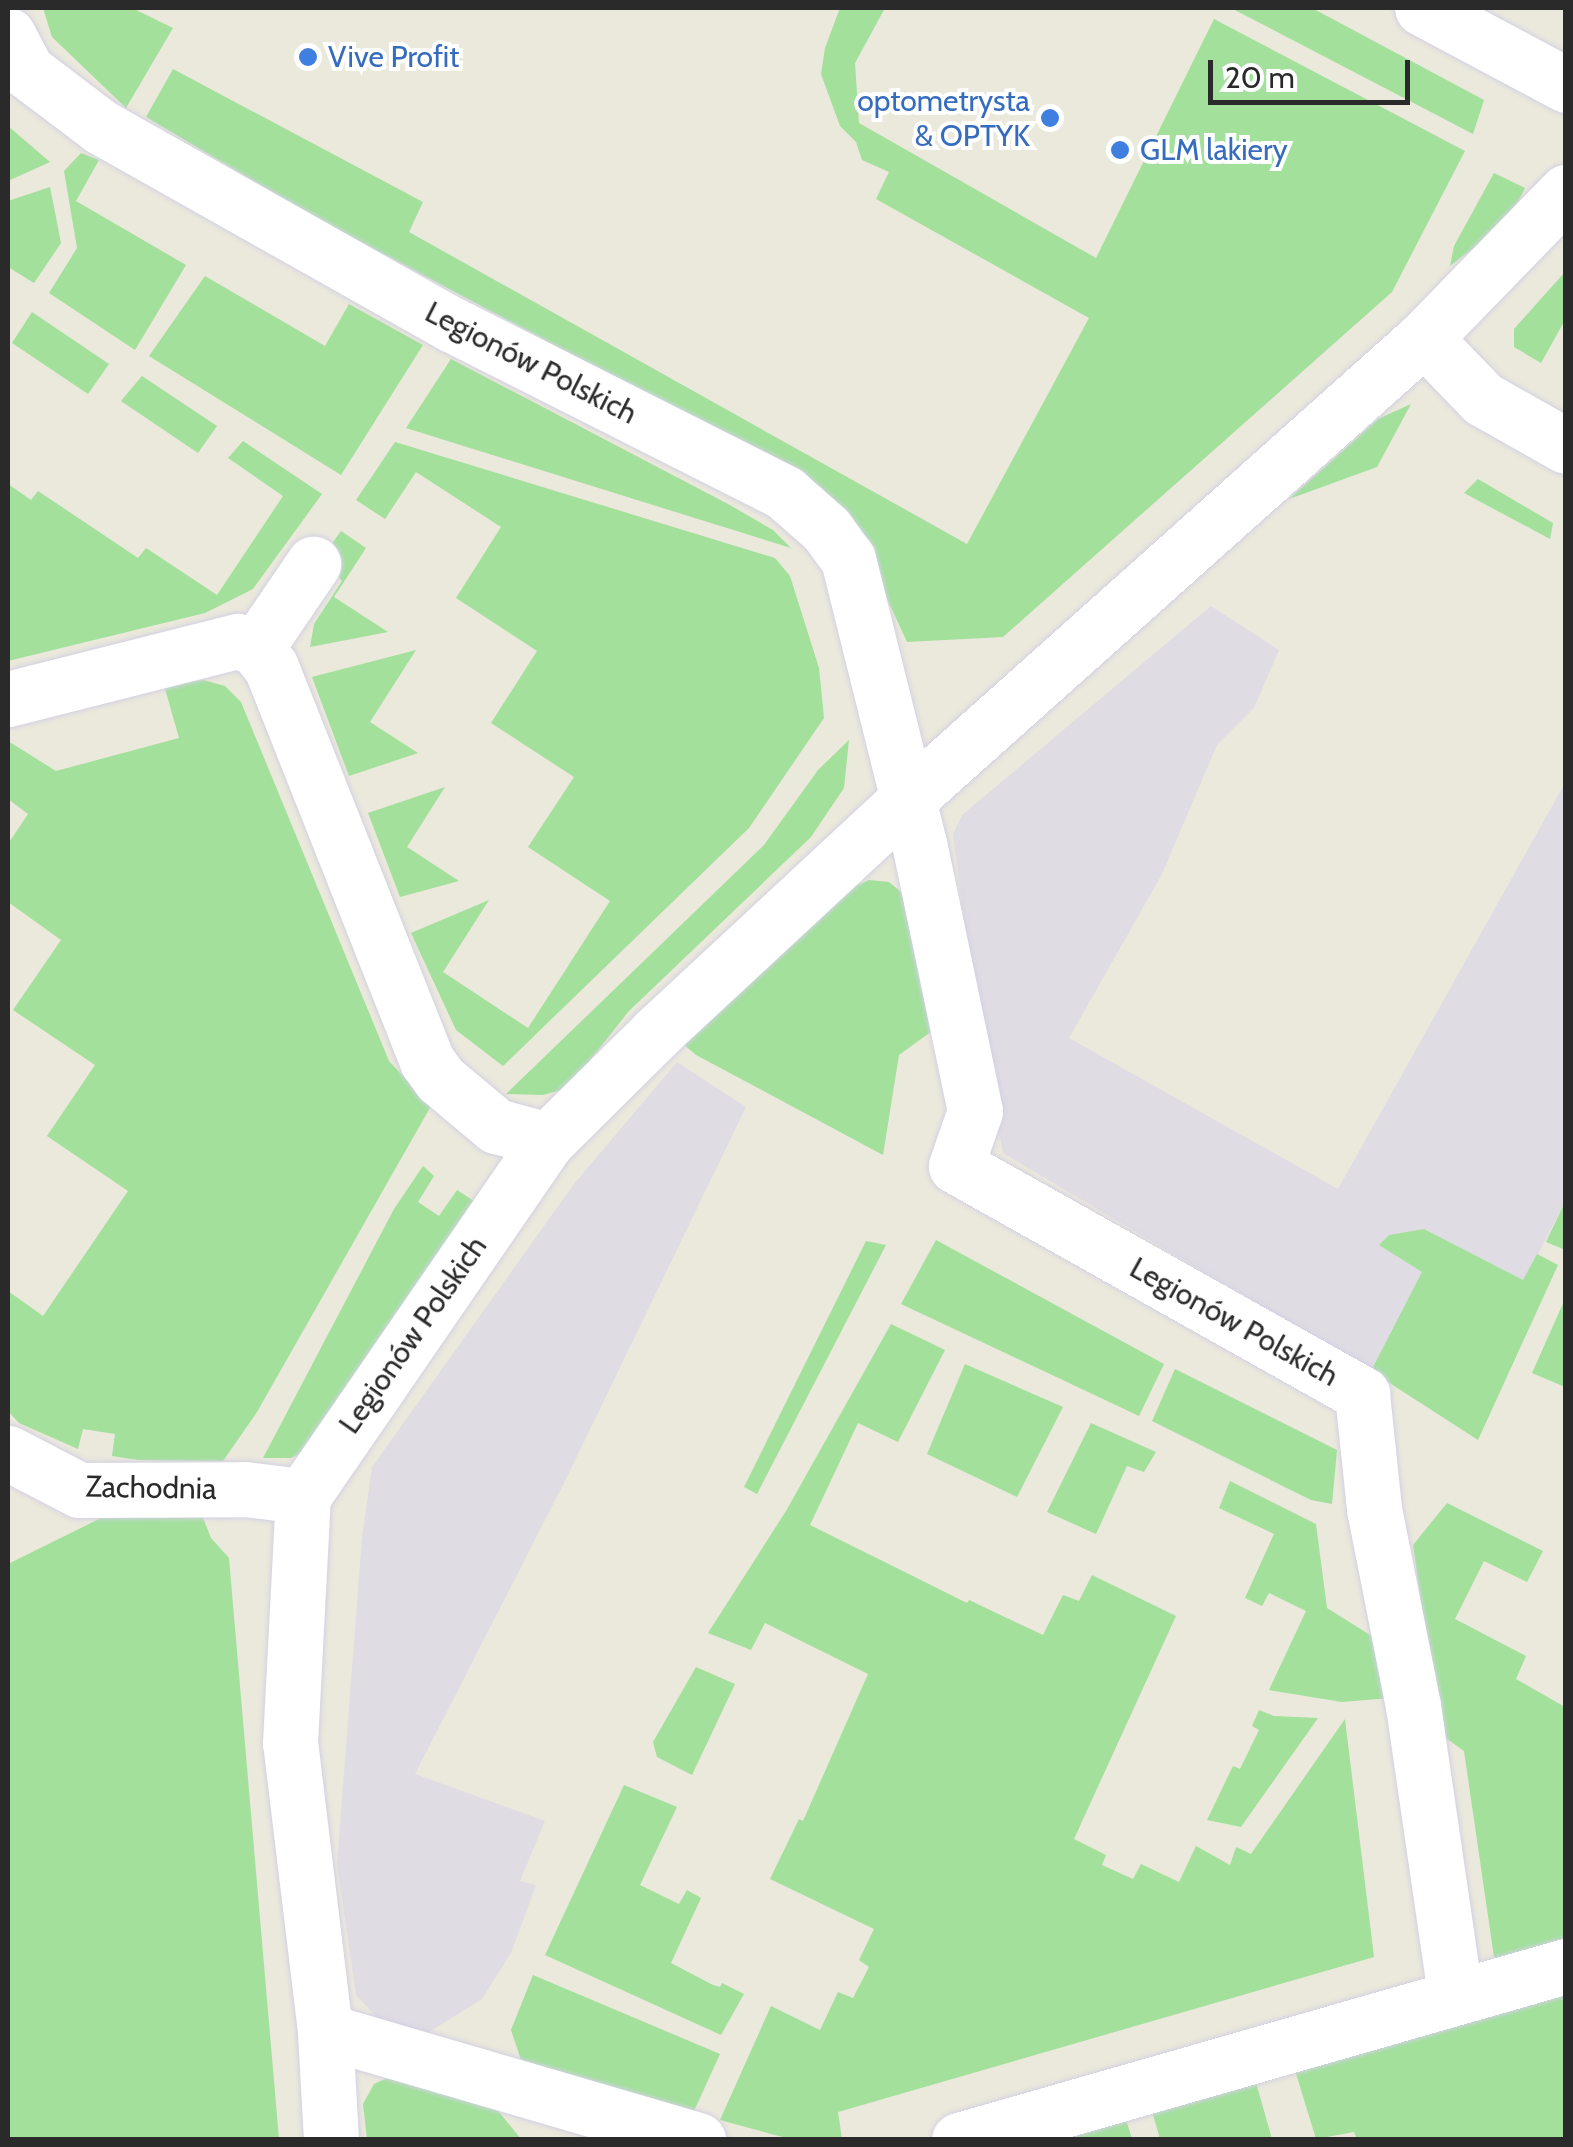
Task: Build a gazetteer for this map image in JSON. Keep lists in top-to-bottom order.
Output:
{
  "streets": {
    "street": ["Legionów Polskich", "Zachodnia"]
  },
  "crossings": [
    ["Legionów Polskich", "Zachodnia"]
  ],
  "places": ["Vive Profit", "optometrysta & OPTYK", "GLM lakiery"],
  "scale_bar": "20 m"
}
